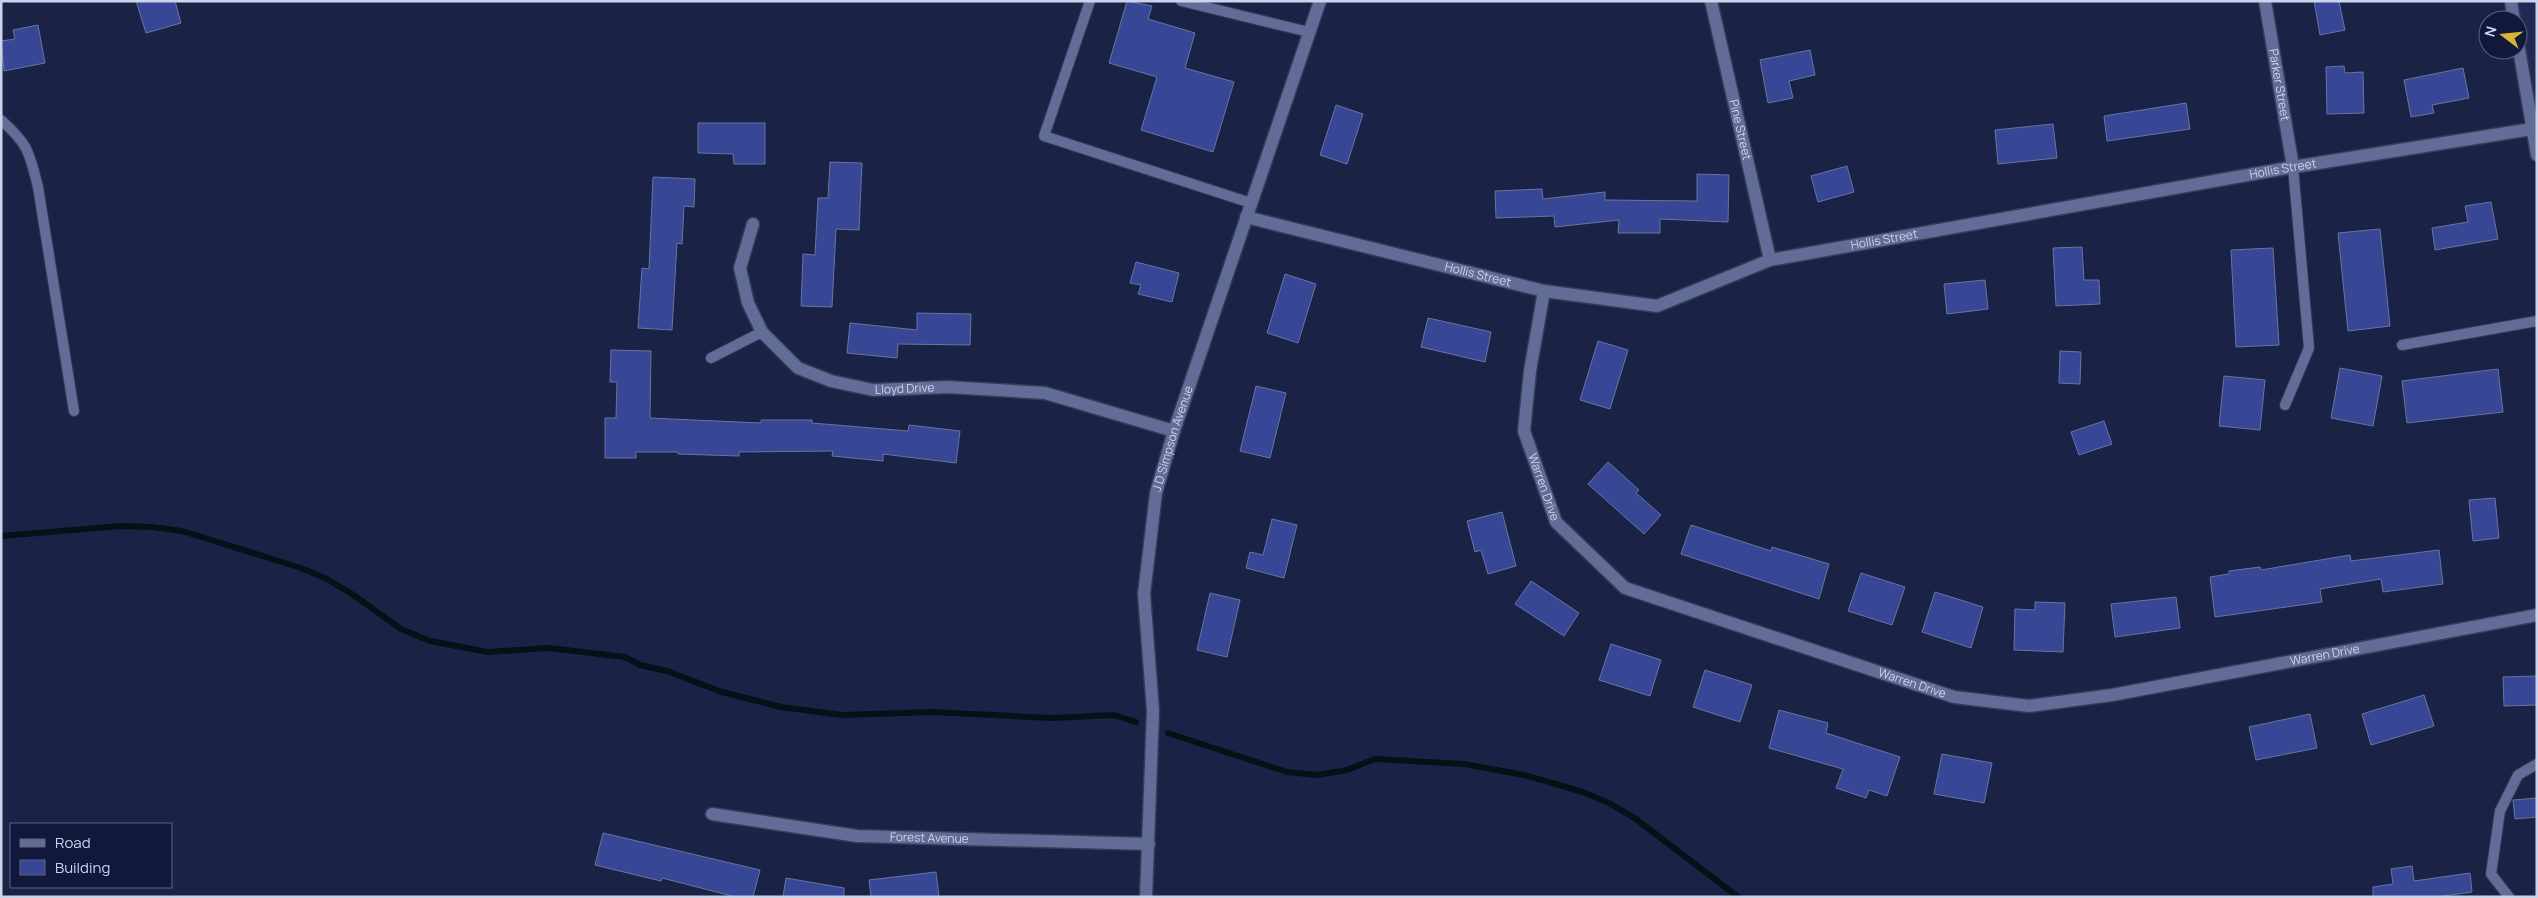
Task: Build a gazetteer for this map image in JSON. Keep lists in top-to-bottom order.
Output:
{
  "streets": {
    "street": [
      "Parker Street",
      "Pine Street",
      "Hollis Street",
      "Lloyd Drive",
      "J D Simpson Avenue",
      "Warren Drive",
      "Forest Avenue"
    ]
  },
  "crossings": [
    ["Parker Street", "Hollis Street"],
    ["Pine Street", "Hollis Street"],
    ["Hollis Street", "J D Simpson Avenue"],
    ["Hollis Street", "Warren Drive"],
    ["Lloyd Drive", "J D Simpson Avenue"],
    ["J D Simpson Avenue", "Forest Avenue"]
  ],
  "legend": ["Road", "Building"],
  "north": "left"
}
